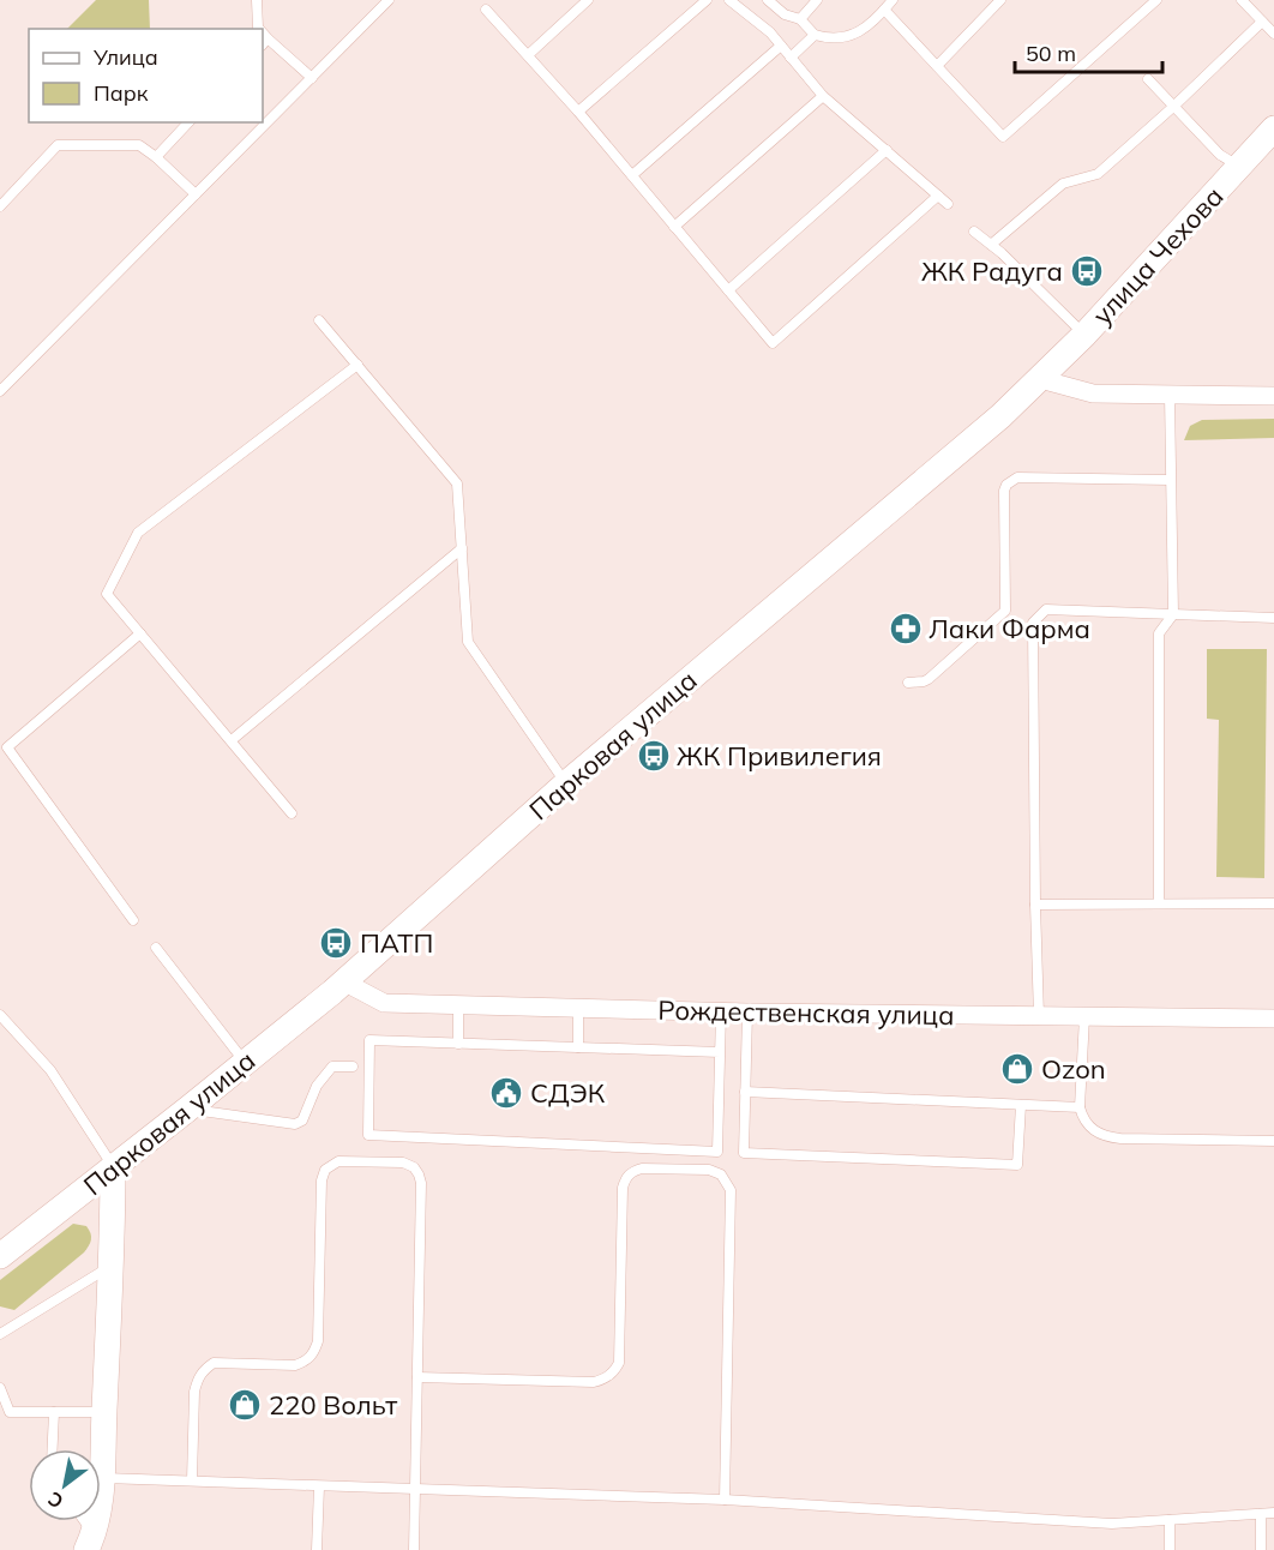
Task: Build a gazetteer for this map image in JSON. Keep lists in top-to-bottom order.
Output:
{
  "streets": {
    "main road": ["улица Чехова", "Парковая улица"],
    "street": ["Рождественская улица"]
  },
  "crossings": [
    ["улица Чехова", "Парковая улица"],
    ["Парковая улица", "Рождественская улица"]
  ],
  "places": {
    "bus stop": ["ЖК Радуга", "ЖК Привилегия", "ПАТП"],
    "pharmacy": ["Лаки Фарма"],
    "shop": ["Ozon", "220 Вольт"],
    "public building": ["СДЭК"]
  },
  "legend": ["Улица", "Парк"],
  "scale_bar": "50 m",
  "north": "bottom left"
}
